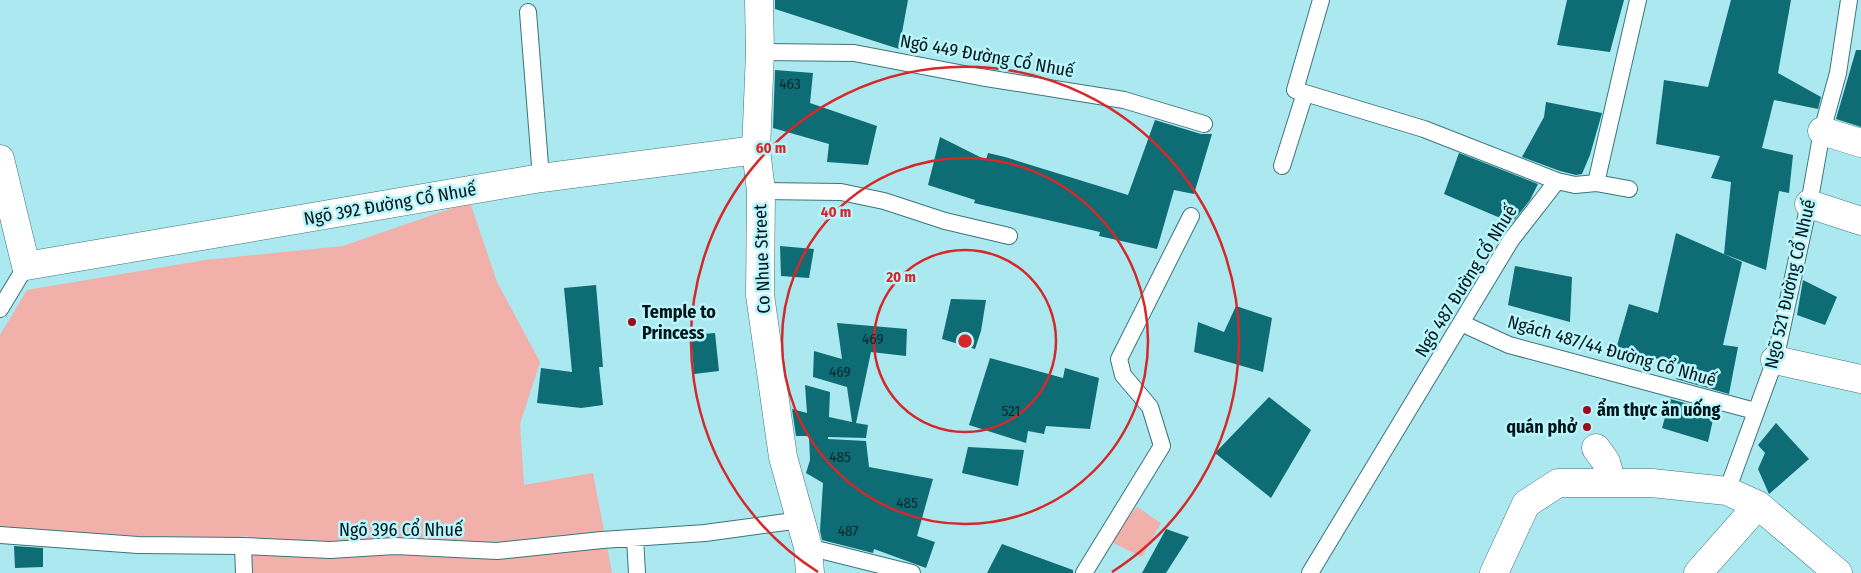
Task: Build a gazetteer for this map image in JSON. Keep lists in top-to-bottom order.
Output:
{
  "streets": {
    "street": ["Ngõ 392 Đường Cổ Nhuế", "Co Nhue Street"],
    "lane": [
      "Ngõ 449 Đường Cổ Nhuế",
      "Ngõ 487 Đường Cổ Nhuế",
      "Ngõ 521 Đường Cổ Nhuế",
      "Ngách 487/44 Đường Cổ Nhuế",
      "Ngõ 396 Cổ Nhuế"
    ]
  },
  "crossings": [
    ["Ngõ 449 Đường Cổ Nhuế", "Co Nhue Street"],
    ["Ngõ 392 Đường Cổ Nhuế", "Co Nhue Street"],
    ["Co Nhue Street", "Ngõ 396 Cổ Nhuế"],
    ["Ngõ 487 Đường Cổ Nhuế", "Ngách 487/44 Đường Cổ Nhuế"],
    ["Ngõ 521 Đường Cổ Nhuế", "Ngách 487/44 Đường Cổ Nhuế"]
  ],
  "places": ["Temple to Princess", "ẩm thực ăn uống", "quán phở"],
  "house_numbers": [
    "463",
    "469",
    "469",
    "521",
    "485",
    "485",
    "487"
  ],
  "rings": ["60 m", "40 m", "20 m"]
}
